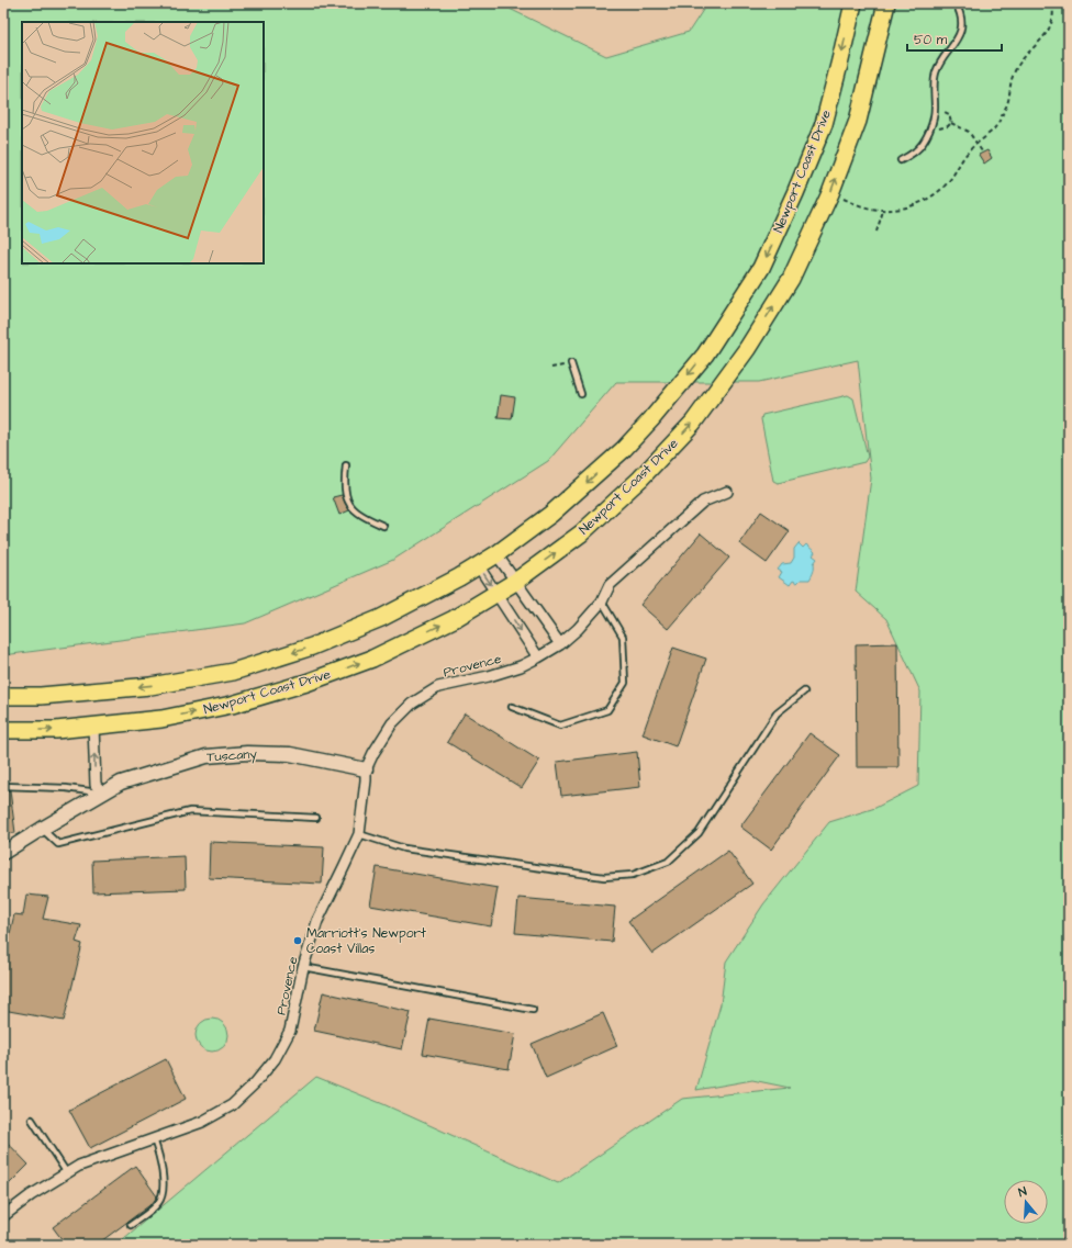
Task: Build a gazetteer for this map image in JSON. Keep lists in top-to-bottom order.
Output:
{
  "streets": {
    "main road": ["Newport Coast Drive"],
    "street": ["Provence", "Tuscany"]
  },
  "crossings": [
    ["Provence", "Tuscany"]
  ],
  "places": ["Marriott's Newport Coast Villas"],
  "scale_bar": "50 m",
  "north": "top"
}
